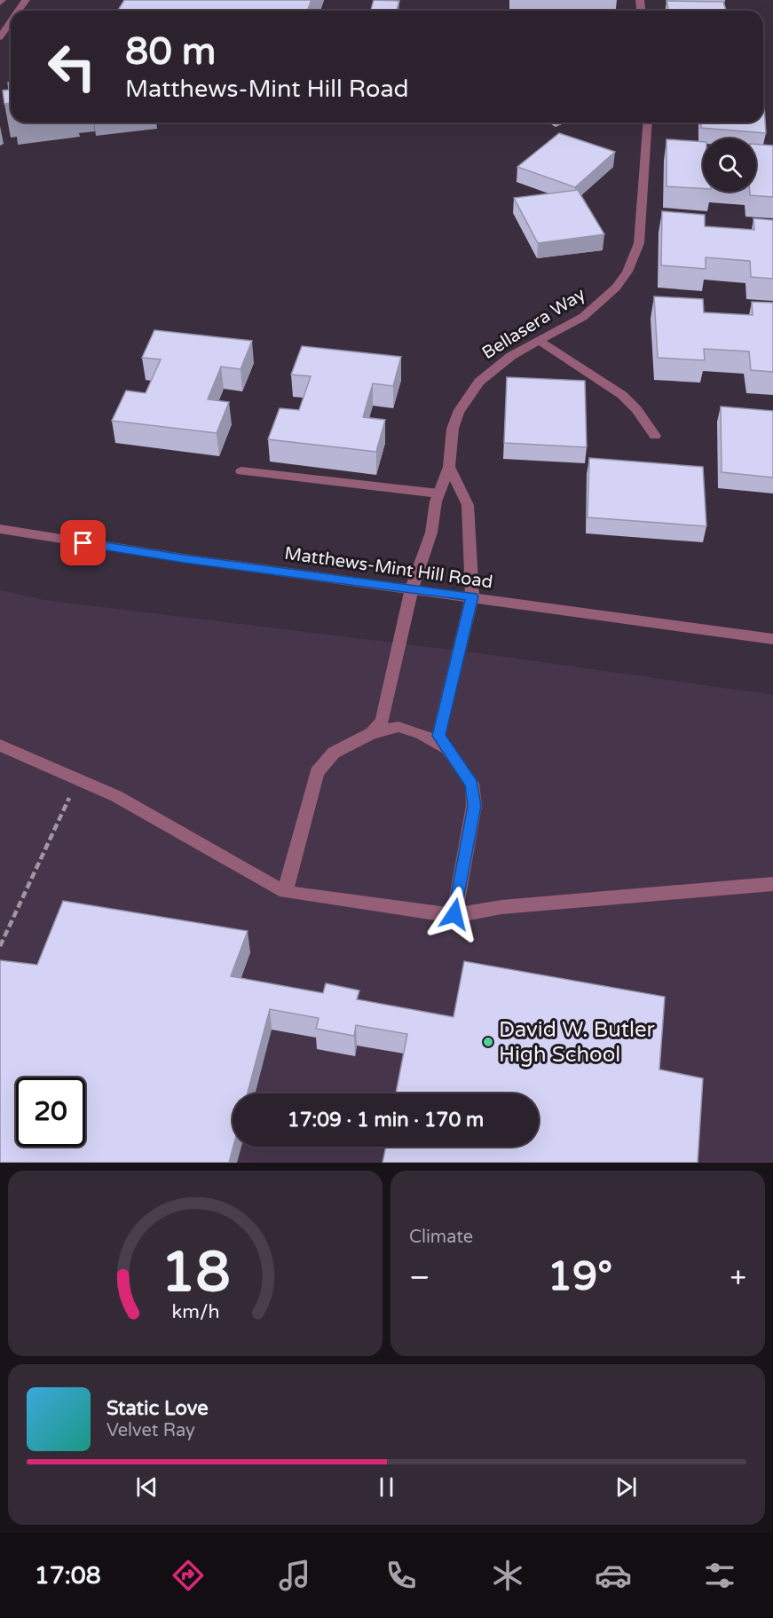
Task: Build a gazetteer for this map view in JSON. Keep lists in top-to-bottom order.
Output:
{
  "streets": {
    "street": ["Bellasera Way", "Matthews-Mint Hill Road"]
  },
  "crossings": [
    ["Bellasera Way", "Matthews-Mint Hill Road"]
  ],
  "places": ["David W. Butler High School"],
  "page": {
    "turn": ["80 m", "Matthews-Mint Hill Road"],
    "limit": "20",
    "trip": "17:09 · 1 min · 170 m",
    "tile": "Climate",
    "heat": ["−", "19°", "+"],
    "song": ["Static Love", "Velvet Ray"],
    "tabs": "17:08",
    "gauge": ["18", "km/h"]
  }
}
